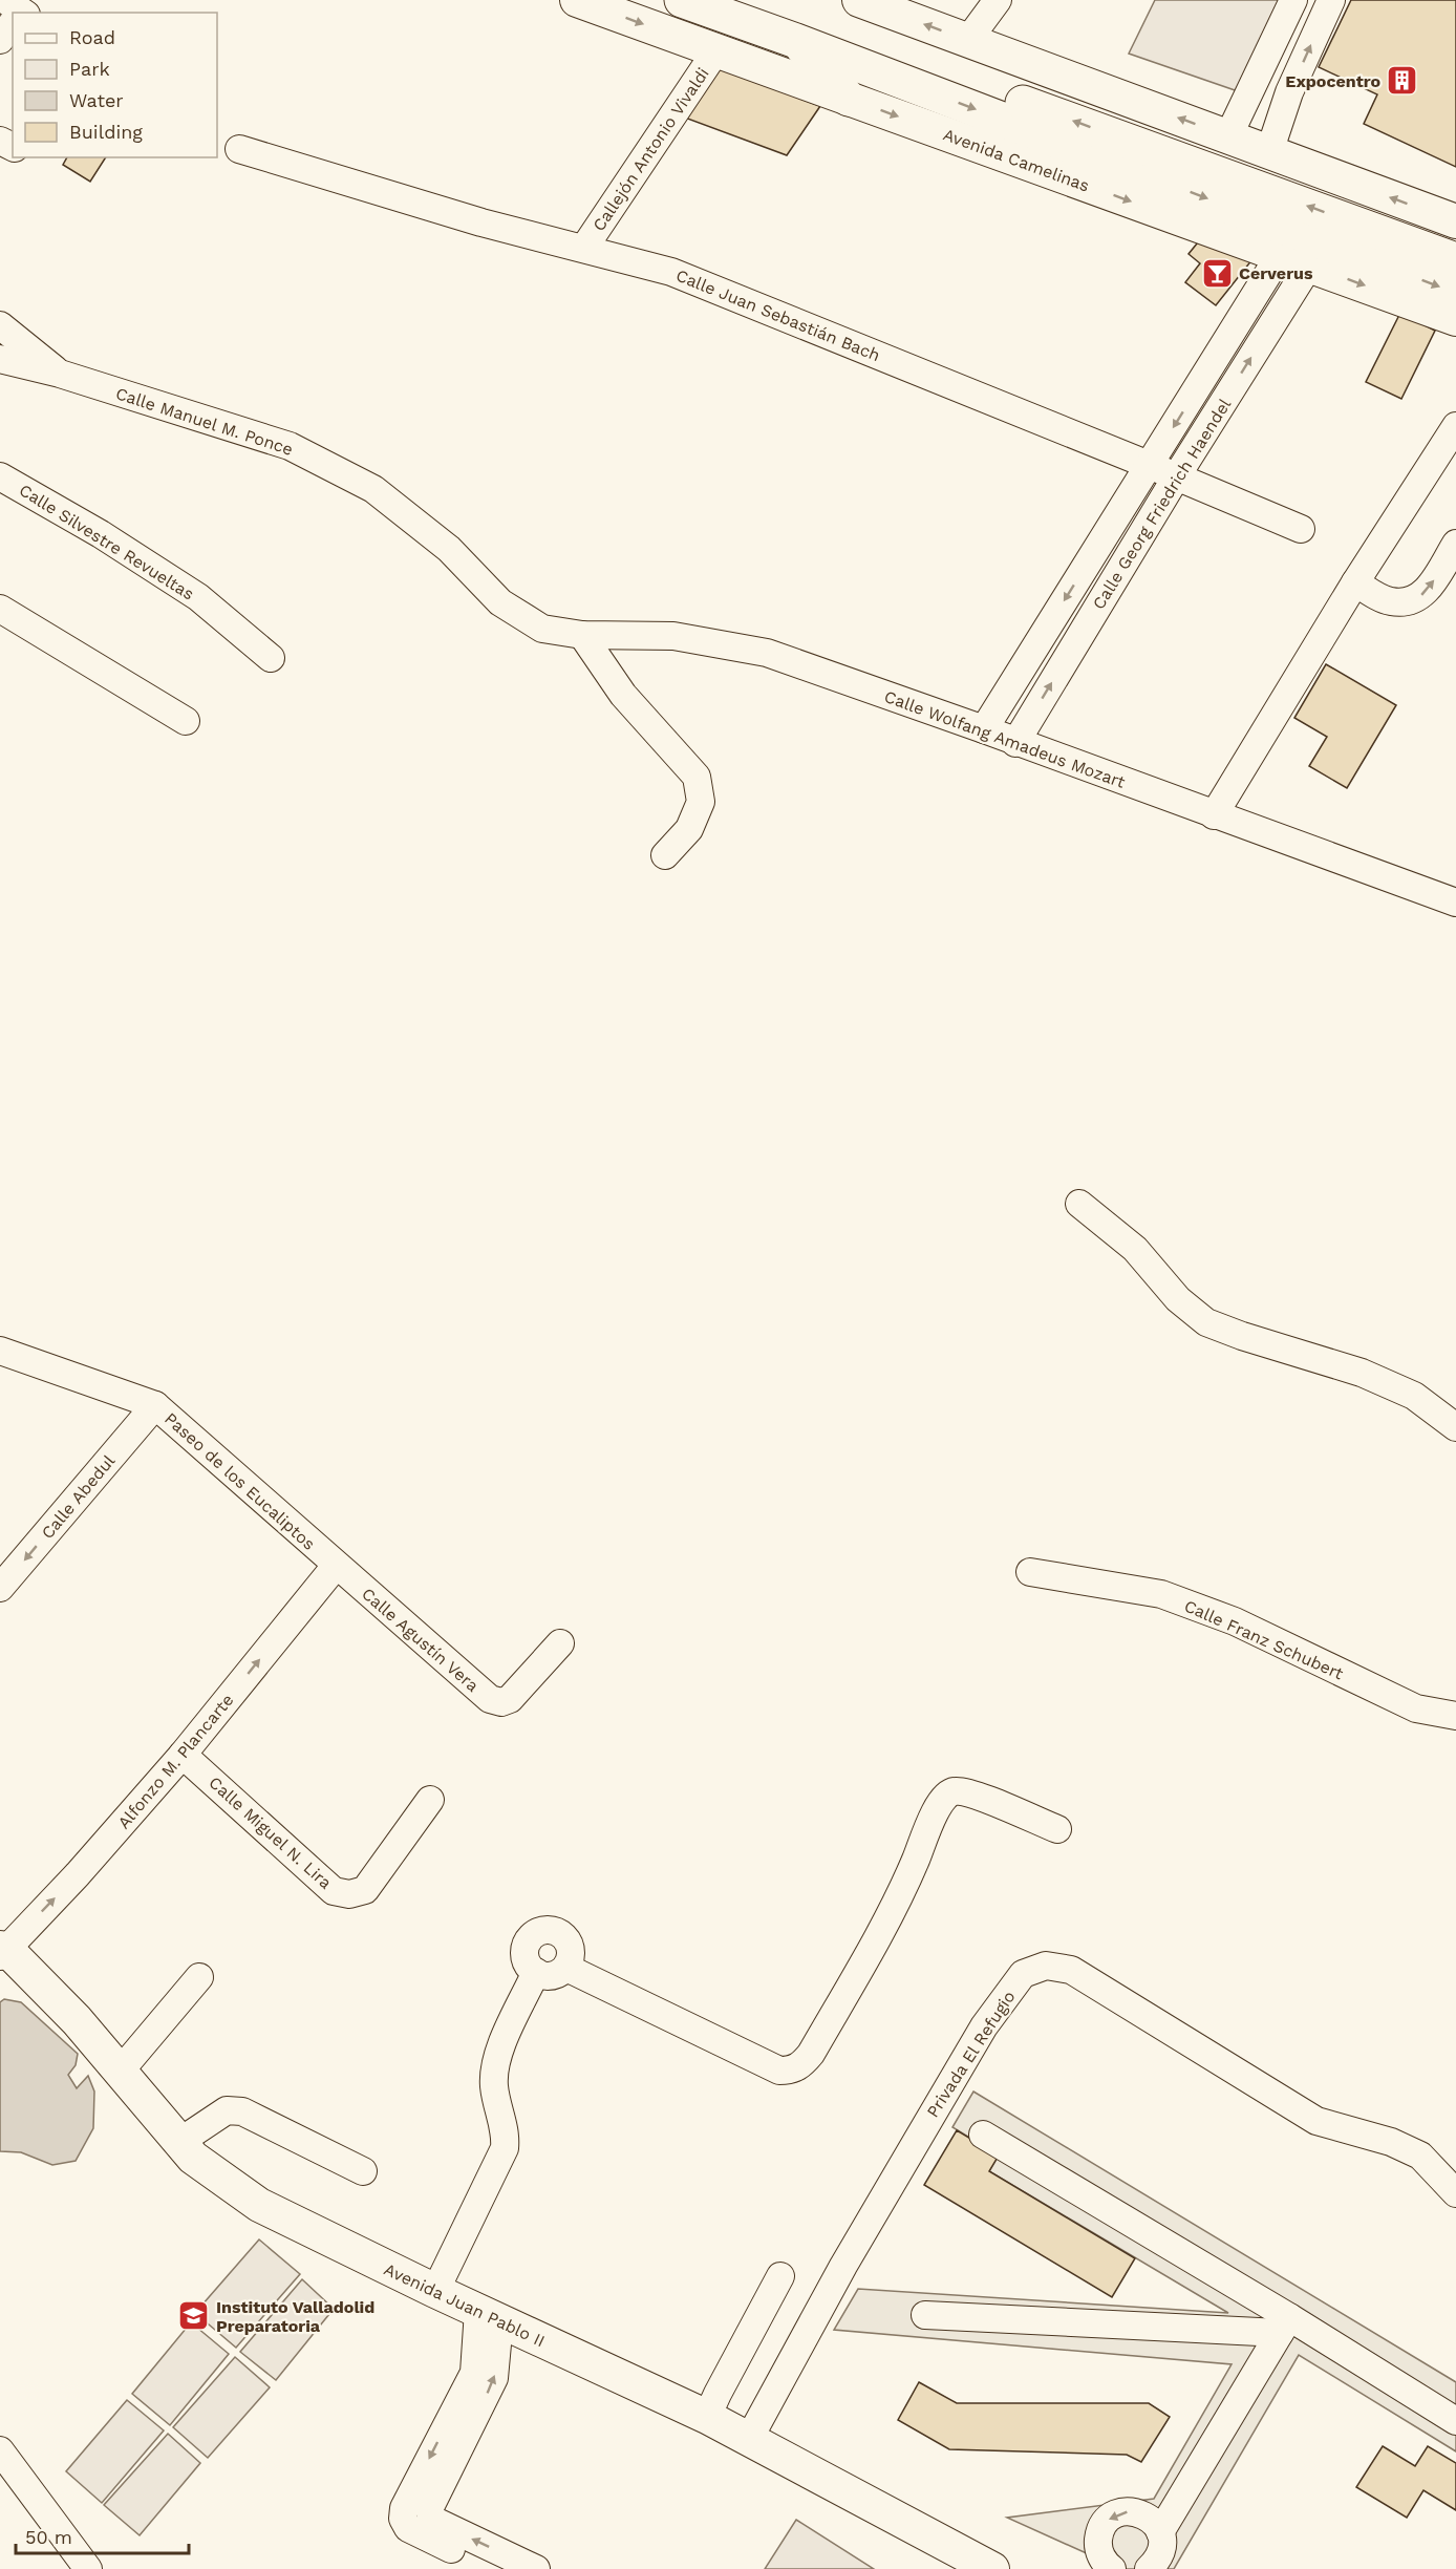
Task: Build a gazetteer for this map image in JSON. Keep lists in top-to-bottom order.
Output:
{
  "streets": {
    "highway": ["Avenida Camelinas"],
    "main road": ["Avenida Juan Pablo II"],
    "street": [
      "Callejón Antonio Vivaldi",
      "Calle Juan Sebastián Bach",
      "Calle Manuel M. Ponce",
      "Calle Georg Friedrich Haendel",
      "Calle Silvestre Revueltas",
      "Calle Wolfang Amadeus Mozart",
      "Paseo de los Eucaliptos",
      "Calle Abedul",
      "Calle Agustín Vera",
      "Calle Franz Schubert",
      "Alfonzo M. Plancarte",
      "Calle Miguel N. Lira",
      "Privada El Refugio"
    ]
  },
  "crossings": [
    ["Callejón Antonio Vivaldi", "Avenida Camelinas"],
    ["Callejón Antonio Vivaldi", "Calle Juan Sebastián Bach"],
    ["Avenida Camelinas", "Calle Georg Friedrich Haendel"],
    ["Calle Juan Sebastián Bach", "Calle Georg Friedrich Haendel"],
    ["Calle Manuel M. Ponce", "Calle Wolfang Amadeus Mozart"],
    ["Calle Georg Friedrich Haendel", "Calle Wolfang Amadeus Mozart"],
    ["Paseo de los Eucaliptos", "Calle Abedul"],
    ["Paseo de los Eucaliptos", "Calle Agustín Vera"],
    ["Paseo de los Eucaliptos", "Alfonzo M. Plancarte"],
    ["Calle Agustín Vera", "Alfonzo M. Plancarte"],
    ["Alfonzo M. Plancarte", "Calle Miguel N. Lira"],
    ["Alfonzo M. Plancarte", "Avenida Juan Pablo II"],
    ["Privada El Refugio", "Avenida Juan Pablo II"]
  ],
  "one_way": ["Calle Abedul", "Alfonzo M. Plancarte"],
  "places": {
    "building": ["Expocentro"],
    "bar": ["Cerverus"],
    "school or university": ["Instituto Valladolid Preparatoria"]
  },
  "legend": [
    "Road",
    "Park",
    "Water",
    "Building"
  ],
  "scale_bar": "50 m"
}
